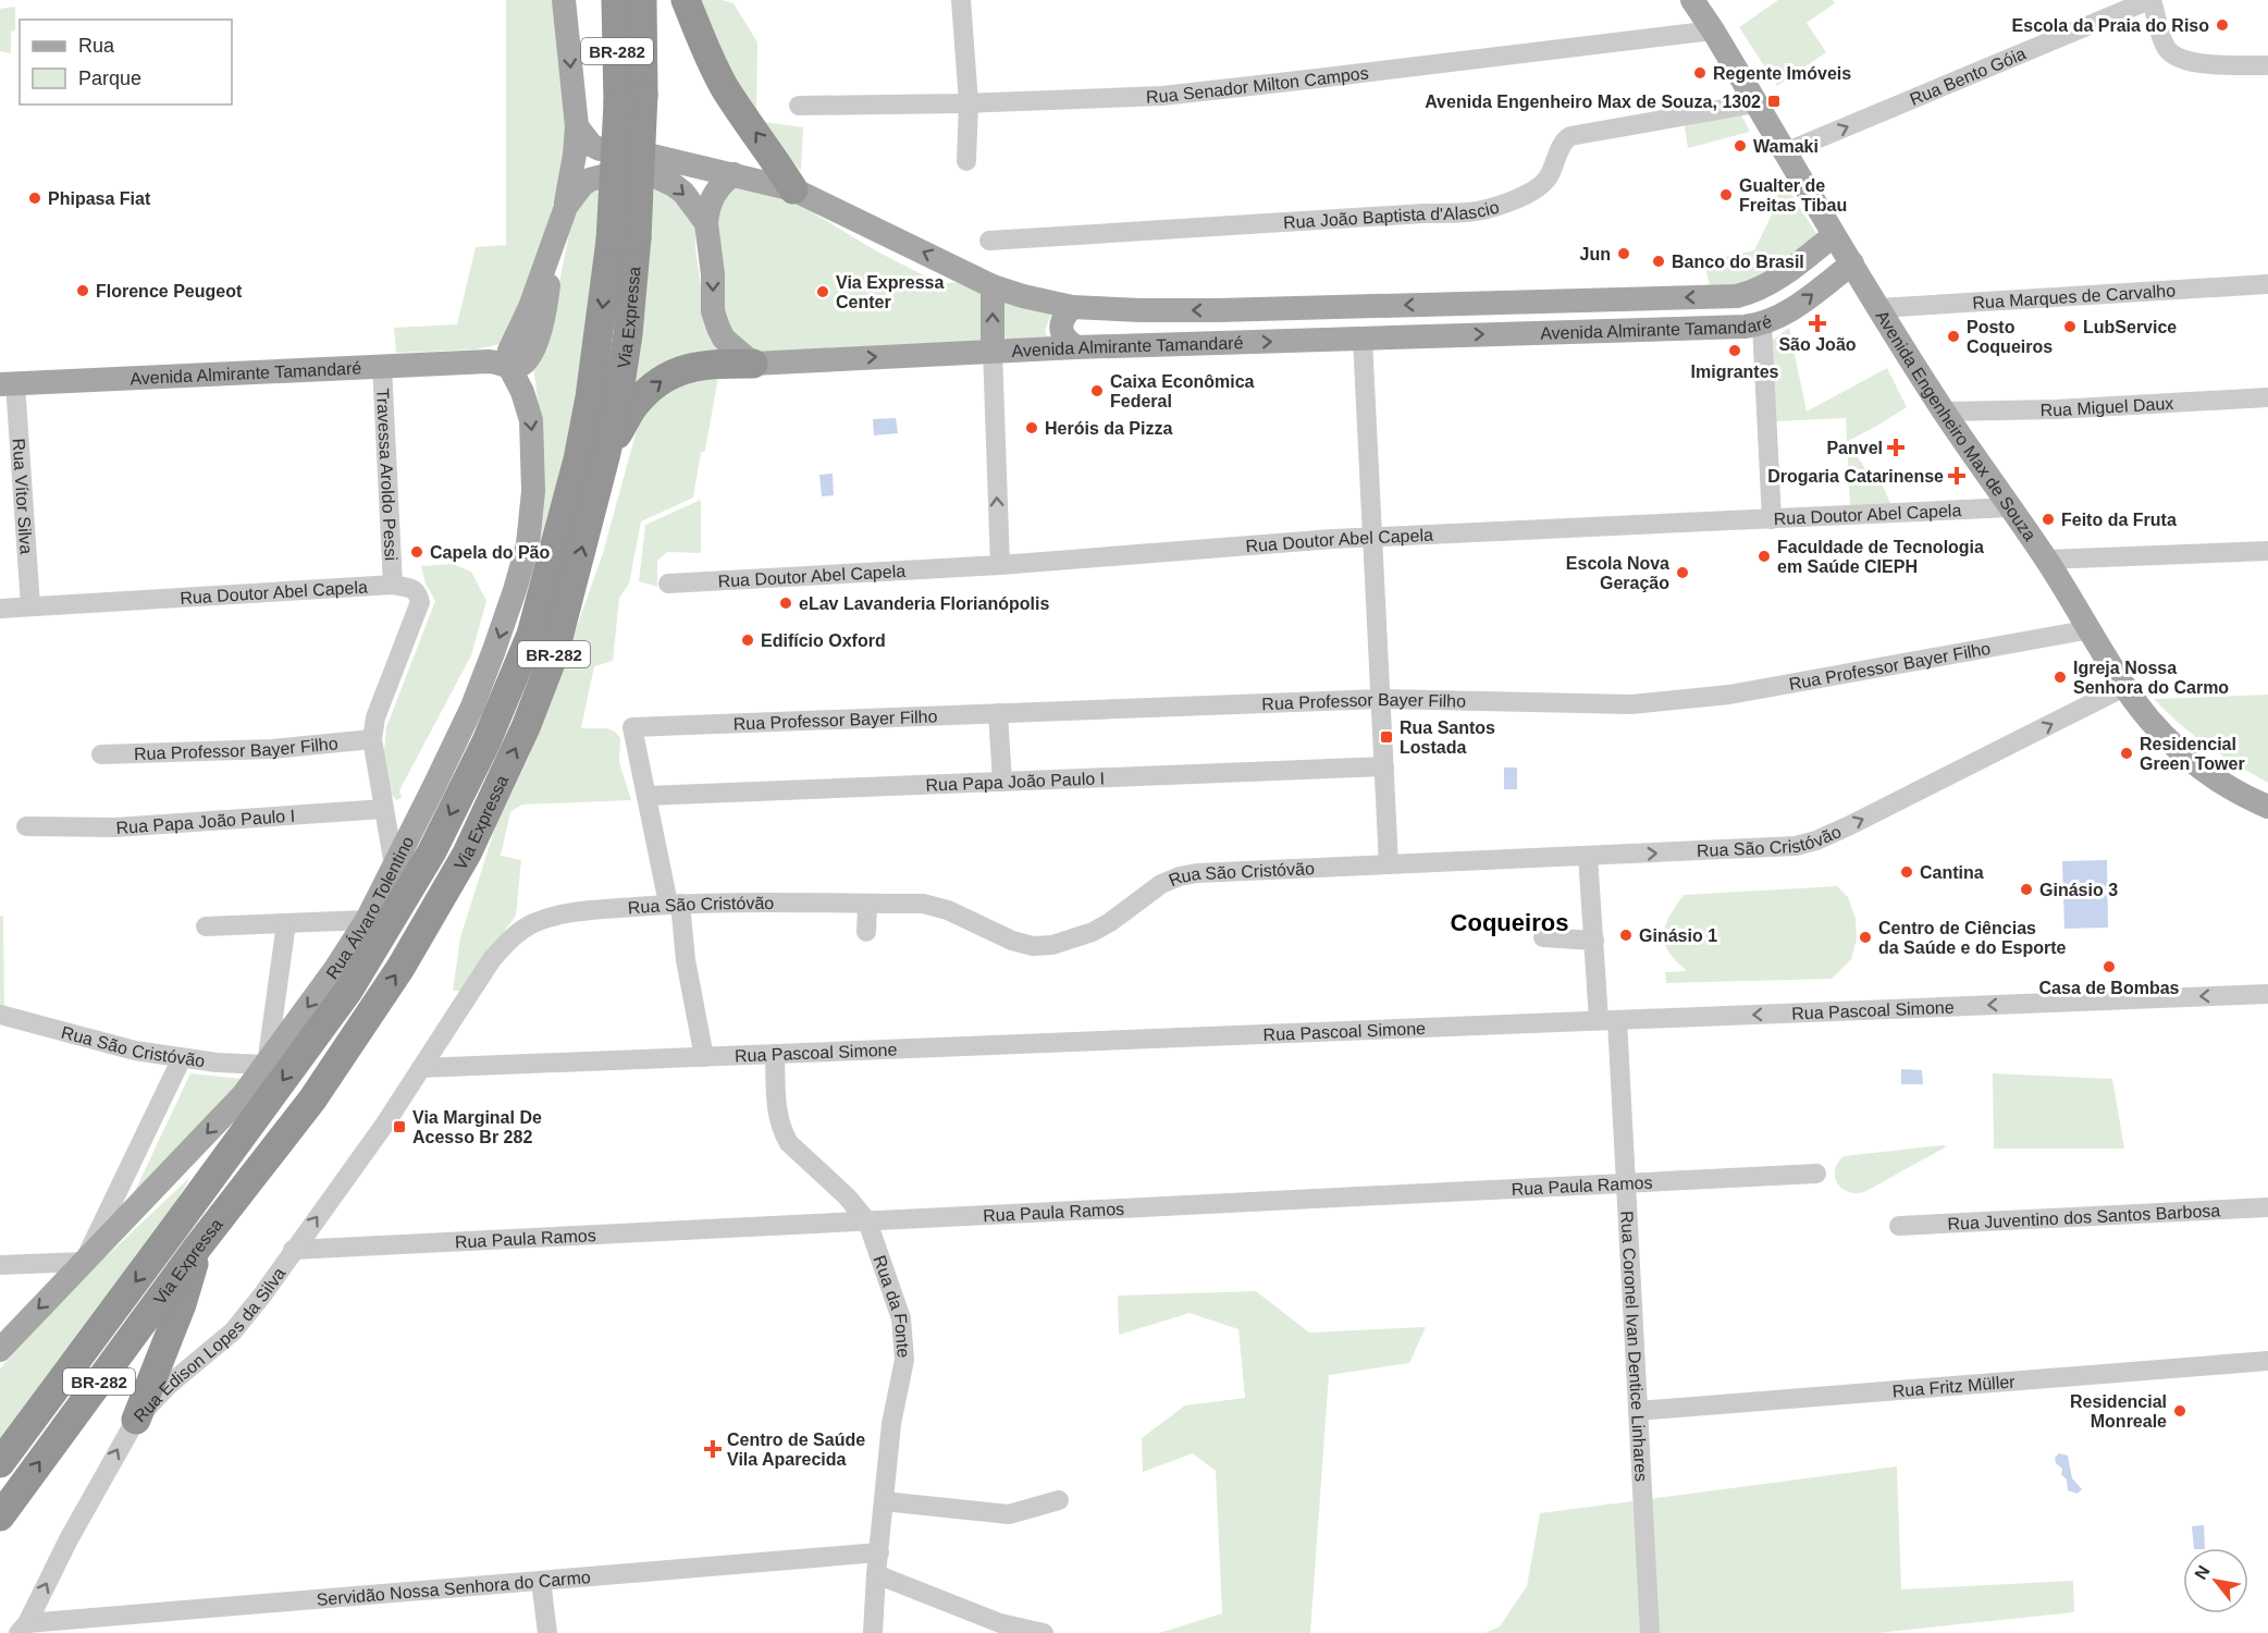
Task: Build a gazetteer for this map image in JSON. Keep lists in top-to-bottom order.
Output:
{
  "streets": {
    "highway": ["BR-282", "Via Expressa"],
    "main road": ["Avenida Almirante Tamandaré", "Avenida Engenheiro Max de Souza", "Rua Álvaro Tolentino"],
    "street": [
      "Rua Bento Góia",
      "Rua Senador Milton Campos",
      "Rua João Baptista d'Alascio",
      "Rua Marques de Carvalho",
      "Rua Miguel Daux",
      "Travessa Aroldo Pessi",
      "Rua Vítor Silva",
      "Rua Doutor Abel Capela",
      "Rua Professor Bayer Filho",
      "Rua Papa João Paulo I",
      "Rua São Cristóvão",
      "Rua Pascoal Simone",
      "Rua Paula Ramos",
      "Rua Juventino dos Santos Barbosa",
      "Rua da Fonte",
      "Rua Edison Lopes da Silva",
      "Rua Coronel Ivan Dentice Linhares",
      "Rua Fritz Müller",
      "Servidão Nossa Senhora do Carmo"
    ]
  },
  "crossings": [
    ["Rua Bento Góia", "Avenida Engenheiro Max de Souza"],
    ["Rua Senador Milton Campos", "Avenida Engenheiro Max de Souza"],
    ["Rua João Baptista d'Alascio", "Avenida Engenheiro Max de Souza"],
    ["Rua Marques de Carvalho", "Avenida Engenheiro Max de Souza"],
    ["Avenida Almirante Tamandaré", "Avenida Engenheiro Max de Souza"],
    ["Avenida Almirante Tamandaré", "Travessa Aroldo Pessi"],
    ["Avenida Almirante Tamandaré", "Rua Vítor Silva"],
    ["Avenida Almirante Tamandaré", "Rua Álvaro Tolentino"],
    ["Rua Miguel Daux", "Avenida Engenheiro Max de Souza"],
    ["Avenida Engenheiro Max de Souza", "Rua Doutor Abel Capela"],
    ["Avenida Engenheiro Max de Souza", "Rua Professor Bayer Filho"],
    ["Avenida Engenheiro Max de Souza", "Rua São Cristóvão"],
    ["Travessa Aroldo Pessi", "Rua Doutor Abel Capela"],
    ["Rua Vítor Silva", "Rua Doutor Abel Capela"],
    ["Rua Doutor Abel Capela", "Rua Professor Bayer Filho"],
    ["Rua Doutor Abel Capela", "Rua Papa João Paulo I"],
    ["Rua Doutor Abel Capela", "Rua Álvaro Tolentino"],
    ["Rua Professor Bayer Filho", "Rua Papa João Paulo I"],
    ["Rua São Cristóvão", "Rua Álvaro Tolentino"],
    ["Rua São Cristóvão", "Rua Pascoal Simone"],
    ["Rua São Cristóvão", "Rua Edison Lopes da Silva"],
    ["Rua São Cristóvão", "Rua Coronel Ivan Dentice Linhares"],
    ["Rua Pascoal Simone", "Rua da Fonte"],
    ["Rua Pascoal Simone", "Rua Edison Lopes da Silva"],
    ["Rua Pascoal Simone", "Rua Coronel Ivan Dentice Linhares"],
    ["Rua Paula Ramos", "Rua da Fonte"],
    ["Rua Paula Ramos", "Rua Edison Lopes da Silva"],
    ["Rua Paula Ramos", "Rua Coronel Ivan Dentice Linhares"],
    ["Rua da Fonte", "Servidão Nossa Senhora do Carmo"],
    ["Rua Edison Lopes da Silva", "Servidão Nossa Senhora do Carmo"],
    ["Rua Coronel Ivan Dentice Linhares", "Rua Fritz Müller"]
  ],
  "one_way": [
    "Rua Bento Góia",
    "Rua Álvaro Tolentino",
    "Rua Pascoal Simone",
    "Rua Edison Lopes da Silva"
  ],
  "districts": ["Coqueiros"],
  "places": {
    "other": [
      "Escola da Praia do Riso",
      "Regente Imóveis",
      "Wamaki",
      "Gualter de Freitas Tibau",
      "Phipasa Fiat",
      "Jun",
      "Banco do Brasil",
      "Florence Peugeot",
      "Via Expressa Center",
      "LubService",
      "Posto Coqueiros",
      "Imigrantes",
      "Caixa Econômica Federal",
      "Heróis da Pizza",
      "Feito da Fruta",
      "Capela do Pão",
      "Faculdade de Tecnologia em Saúde CIEPH",
      "Escola Nova Geração",
      "eLav Lavanderia Florianópolis",
      "Edifício Oxford",
      "Igreja Nossa Senhora do Carmo",
      "Residencial Green Tower",
      "Cantina",
      "Ginásio 3",
      "Ginásio 1",
      "Centro de Ciências da Saúde e do Esporte",
      "Casa de Bombas",
      "Residencial Monreale"
    ],
    "transit": ["Avenida Engenheiro Max de Souza, 1302", "Rua Santos Lostada", "Via Marginal De Acesso Br 282"],
    "health": [
      "São João",
      "Panvel",
      "Drogaria Catarinense",
      "Centro de Saúde Vila Aparecida"
    ]
  },
  "legend": ["Rua", "Parque"],
  "north": "top left"
}
